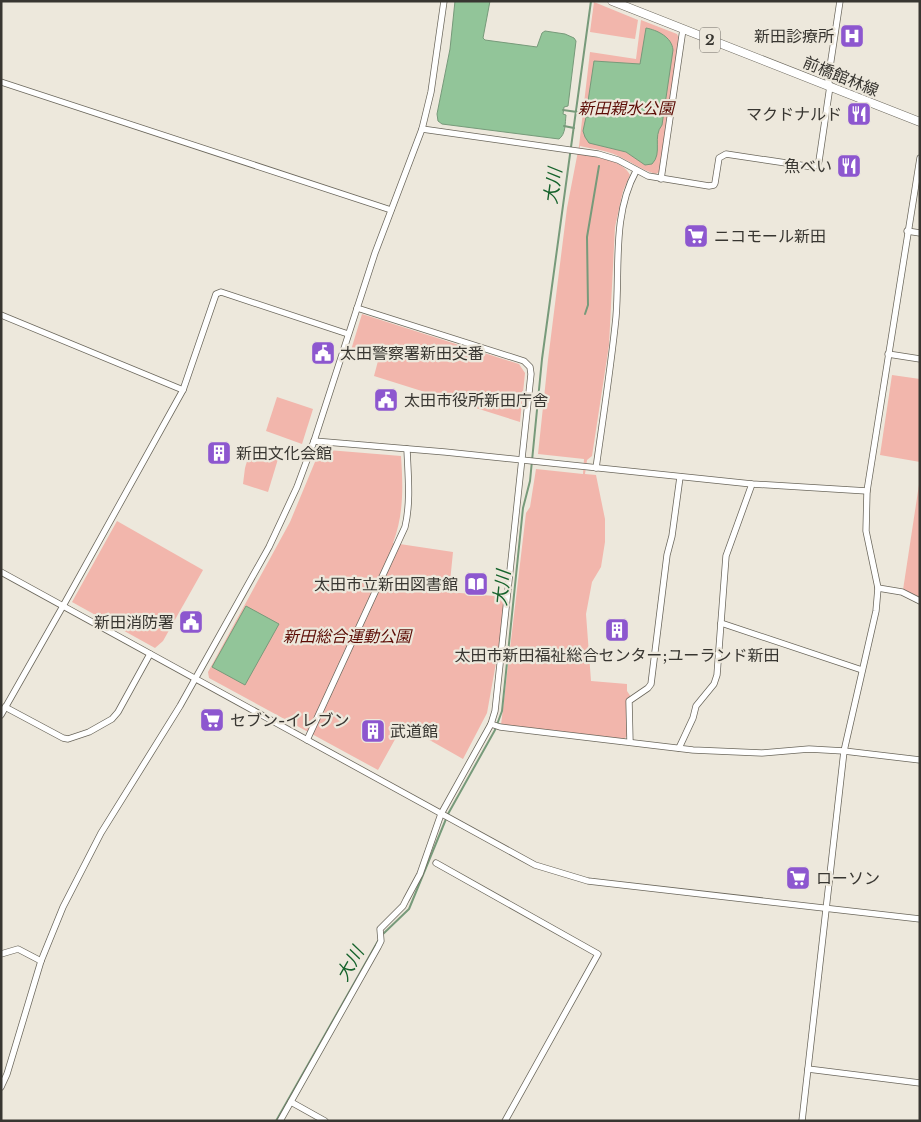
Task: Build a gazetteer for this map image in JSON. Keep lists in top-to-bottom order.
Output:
{
  "streets": {
    "main road": ["2", "前橋館林線"]
  },
  "water": ["大川"],
  "parks": ["新田親水公園", "新田総合運動公園"],
  "places": {
    "hospital": ["新田診療所"],
    "restaurant": ["マクドナルド", "魚べい"],
    "supermarket": ["ニコモール新田", "セブン-イレブン", "ローソン"],
    "public building": ["太田警察署新田交番", "太田市役所新田庁舎", "新田消防署"],
    "building": ["新田文化会館", "太田市新田福祉総合センター;ユーランド新田", "武道館"],
    "library": ["太田市立新田図書館"]
  }
}
